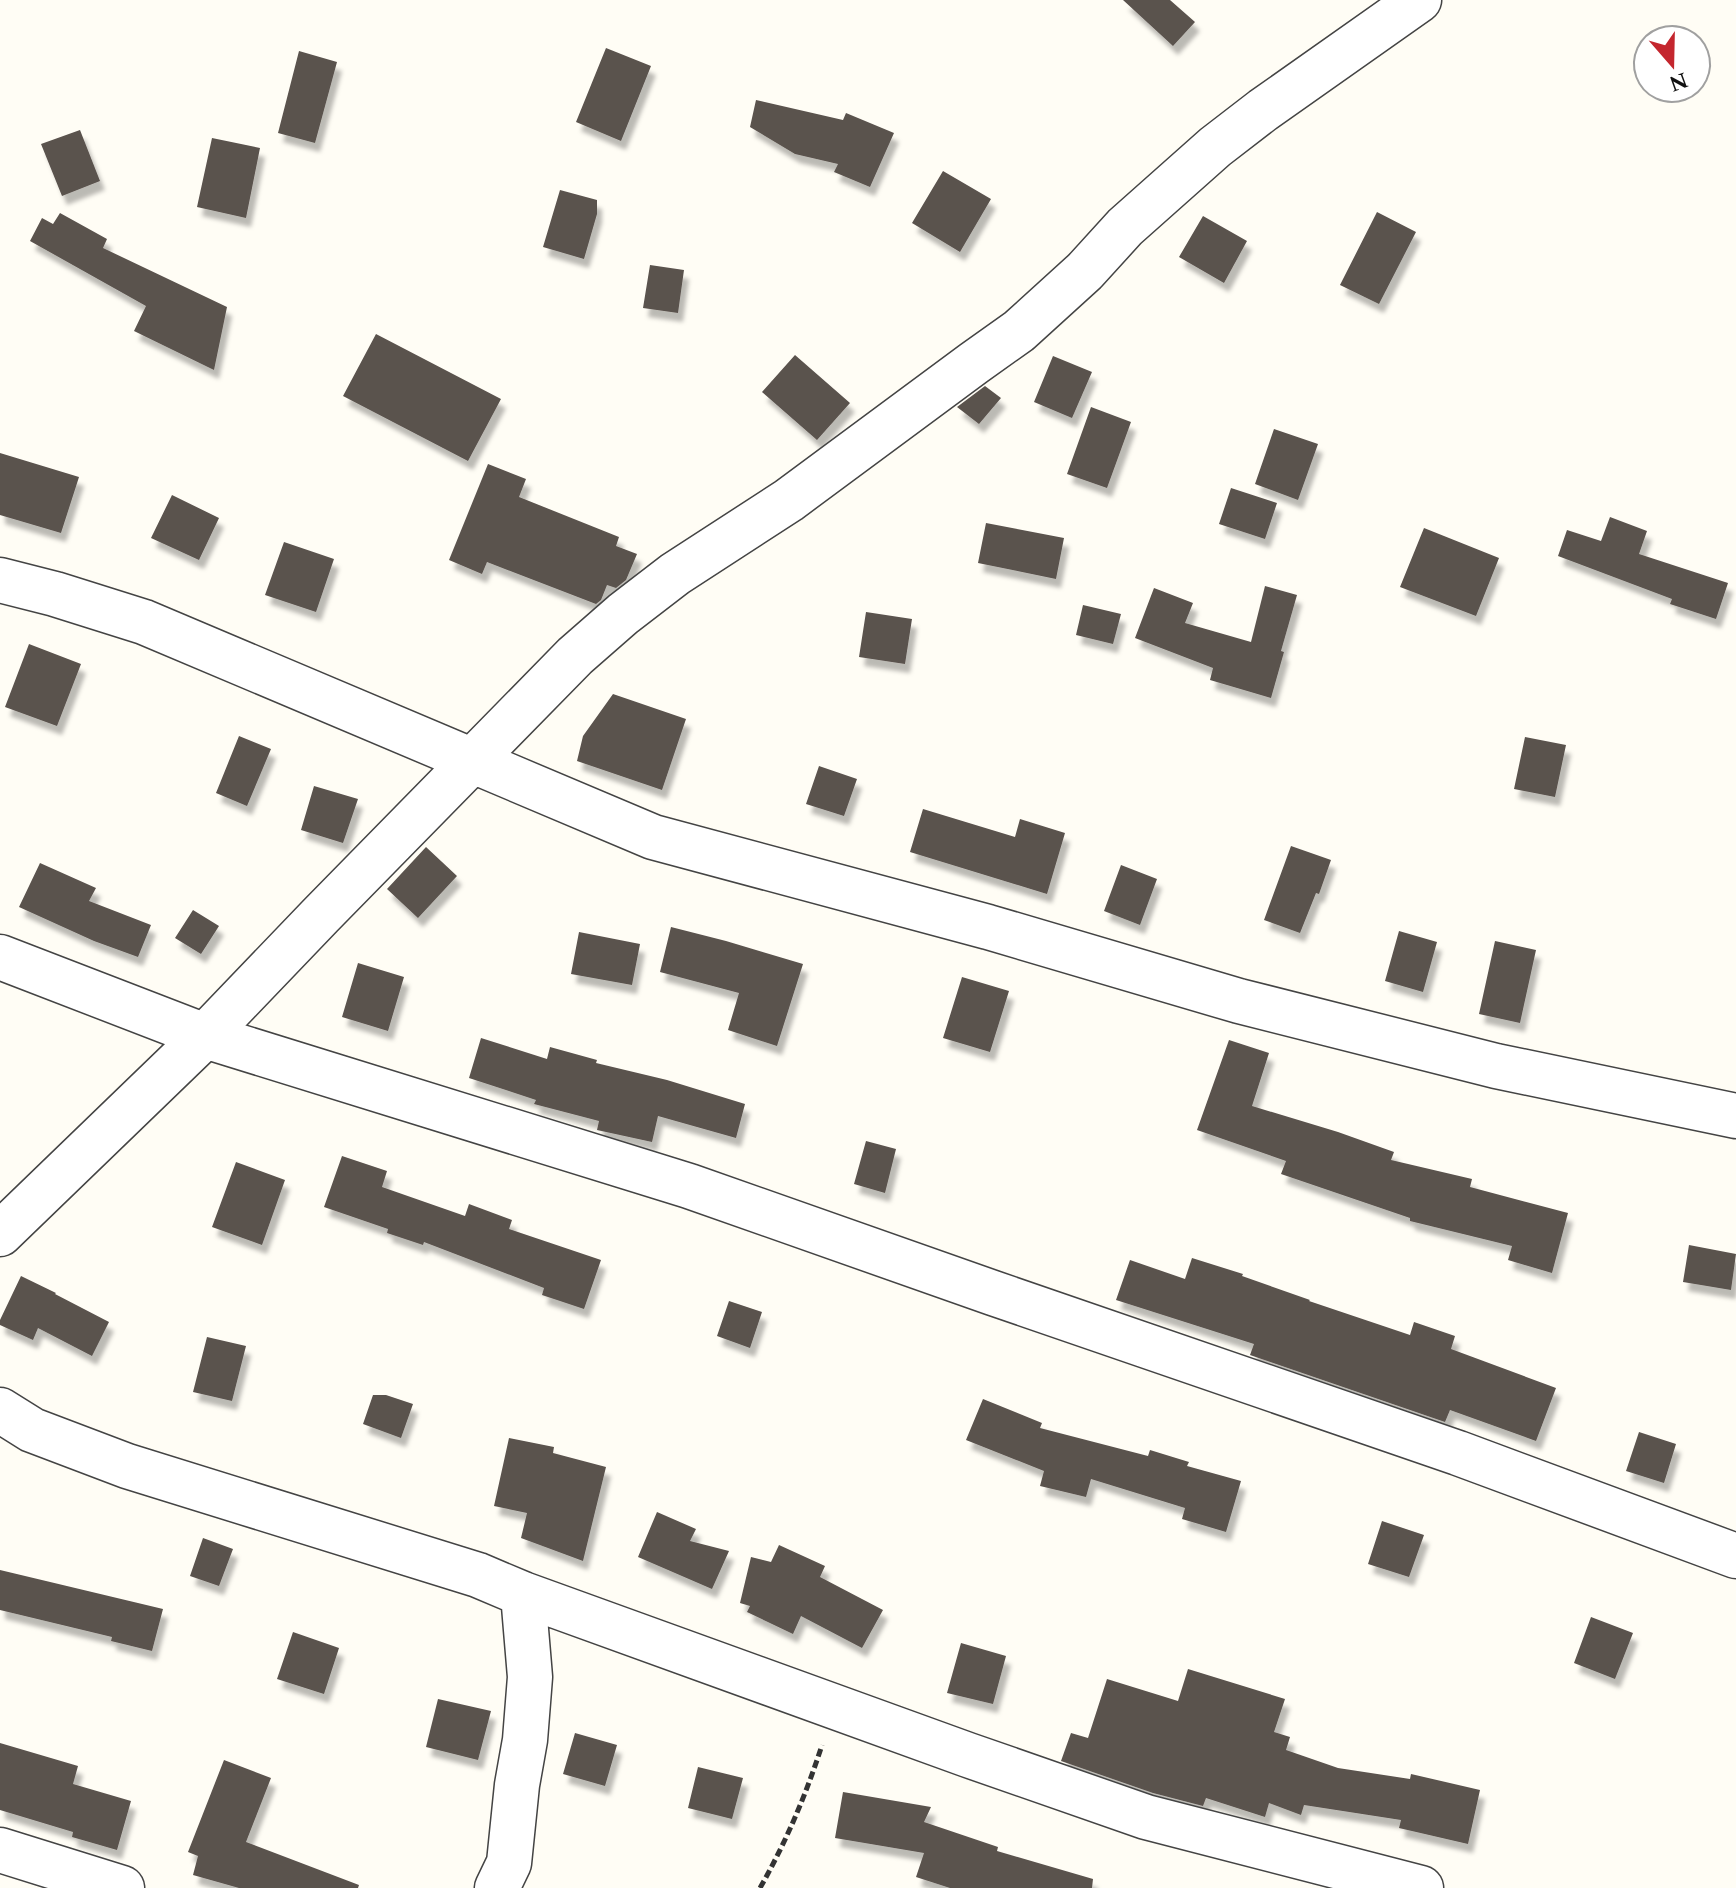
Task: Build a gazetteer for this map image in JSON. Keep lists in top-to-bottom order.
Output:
{
  "north": "bottom"
}
